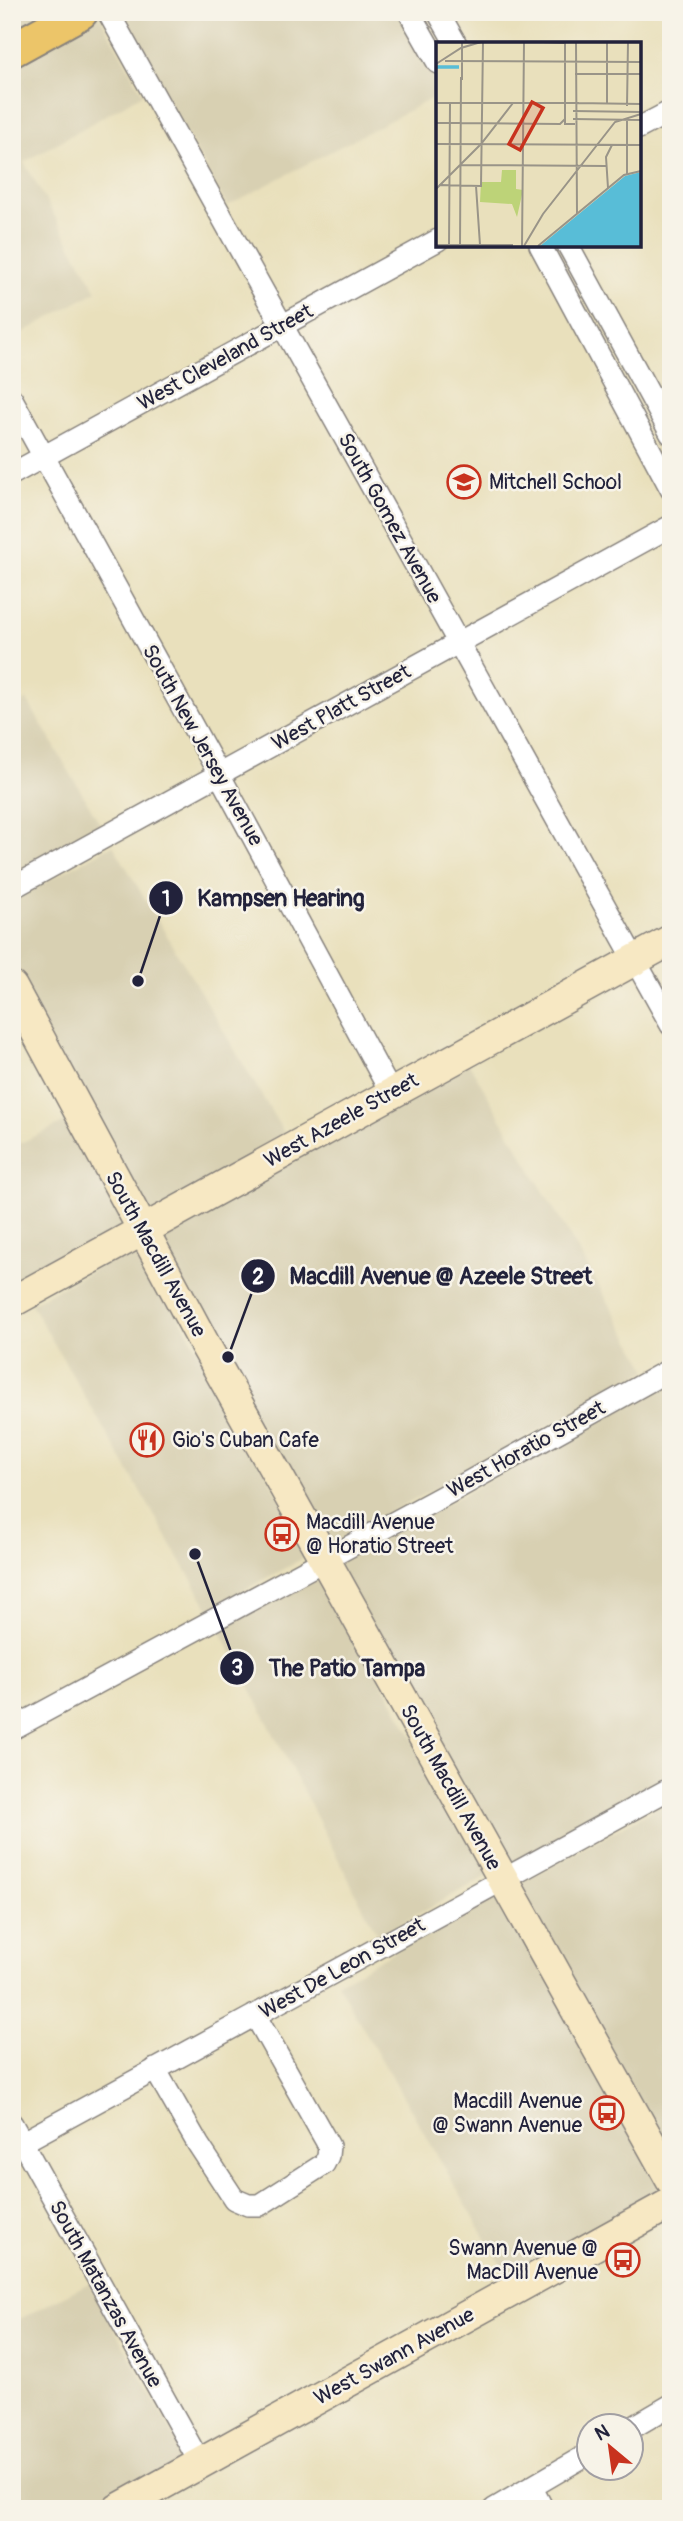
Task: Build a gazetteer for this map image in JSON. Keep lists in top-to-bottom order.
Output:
{
  "streets": {
    "street": [
      "West Cleveland Street",
      "South Gomez Avenue",
      "West Platt Street",
      "South New Jersey Avenue",
      "West Azeele Street",
      "South Macdill Avenue",
      "West Horatio Street",
      "West De Leon Street",
      "South Matanzas Avenue",
      "West Swann Avenue"
    ]
  },
  "crossings": [
    ["West Cleveland Street", "South Gomez Avenue"],
    ["West Cleveland Street", "South New Jersey Avenue"],
    ["South Gomez Avenue", "West Platt Street"],
    ["South Gomez Avenue", "West Azeele Street"],
    ["West Platt Street", "South New Jersey Avenue"],
    ["South New Jersey Avenue", "West Azeele Street"],
    ["West Azeele Street", "South Macdill Avenue"],
    ["South Macdill Avenue", "West Horatio Street"],
    ["South Macdill Avenue", "West De Leon Street"],
    ["West De Leon Street", "South Matanzas Avenue"],
    ["South Matanzas Avenue", "West Swann Avenue"]
  ],
  "places": {
    "school or university": ["Mitchell School"],
    "other": ["Kampsen Hearing", "Macdill Avenue @ Azeele Street", "The Patio Tampa"],
    "restaurant": ["Gio's Cuban Cafe"],
    "bus stop": ["Macdill Avenue @ Horatio Street", "Macdill Avenue @ Swann Avenue", "Swann Avenue @ MacDill Avenue"]
  },
  "north": "top left"
}
